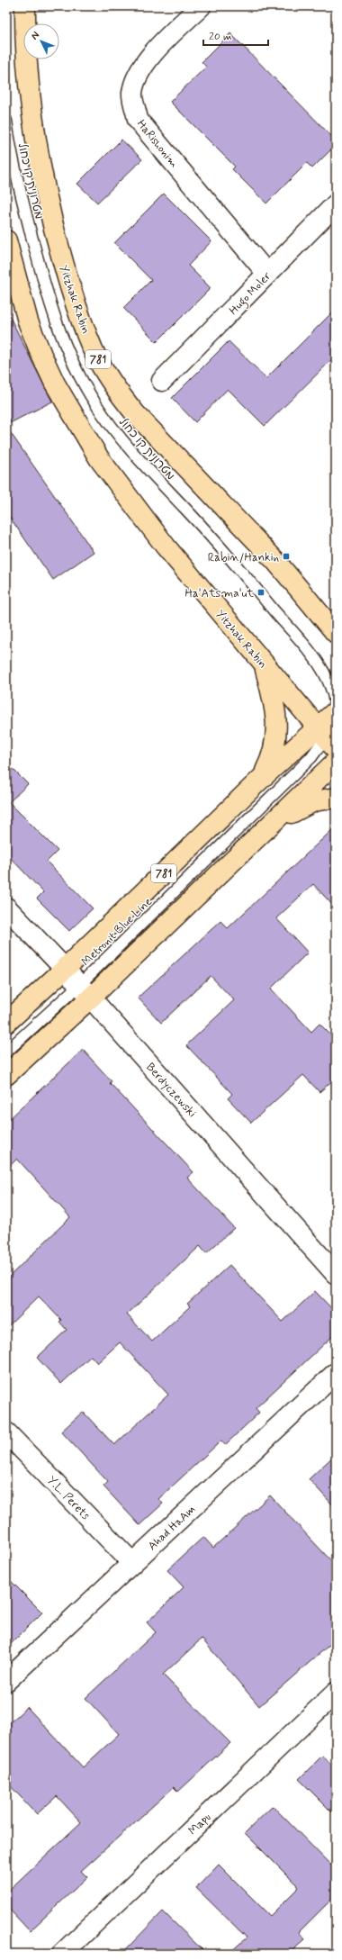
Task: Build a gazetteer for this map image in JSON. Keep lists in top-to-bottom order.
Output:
{
  "streets": {
    "main road": ["Yitzhak Rabin", "781"],
    "street": [
      "HaRishonim",
      "Hugo Moler",
      "Berdyczewski",
      "Y.L. Perets",
      "Ahad HaAm",
      "Mapu"
    ],
    "lane": ["מטרונית קו כחול", "Metronit Blue Line"]
  },
  "crossings": [
    ["HaRishonim", "Hugo Moler"],
    ["מטרונית קו כחול", "781"],
    ["Yitzhak Rabin", "781"],
    ["Yitzhak Rabin", "Metronit Blue Line"],
    ["781", "Metronit Blue Line"],
    ["781", "Berdyczewski"],
    ["Metronit Blue Line", "Berdyczewski"],
    ["Y.L. Perets", "Ahad HaAm"]
  ],
  "places": {
    "transit": ["Rabin/Hankin", "Ha'Atsma'ut"]
  },
  "scale_bar": "20 m",
  "north": "top left"
}
